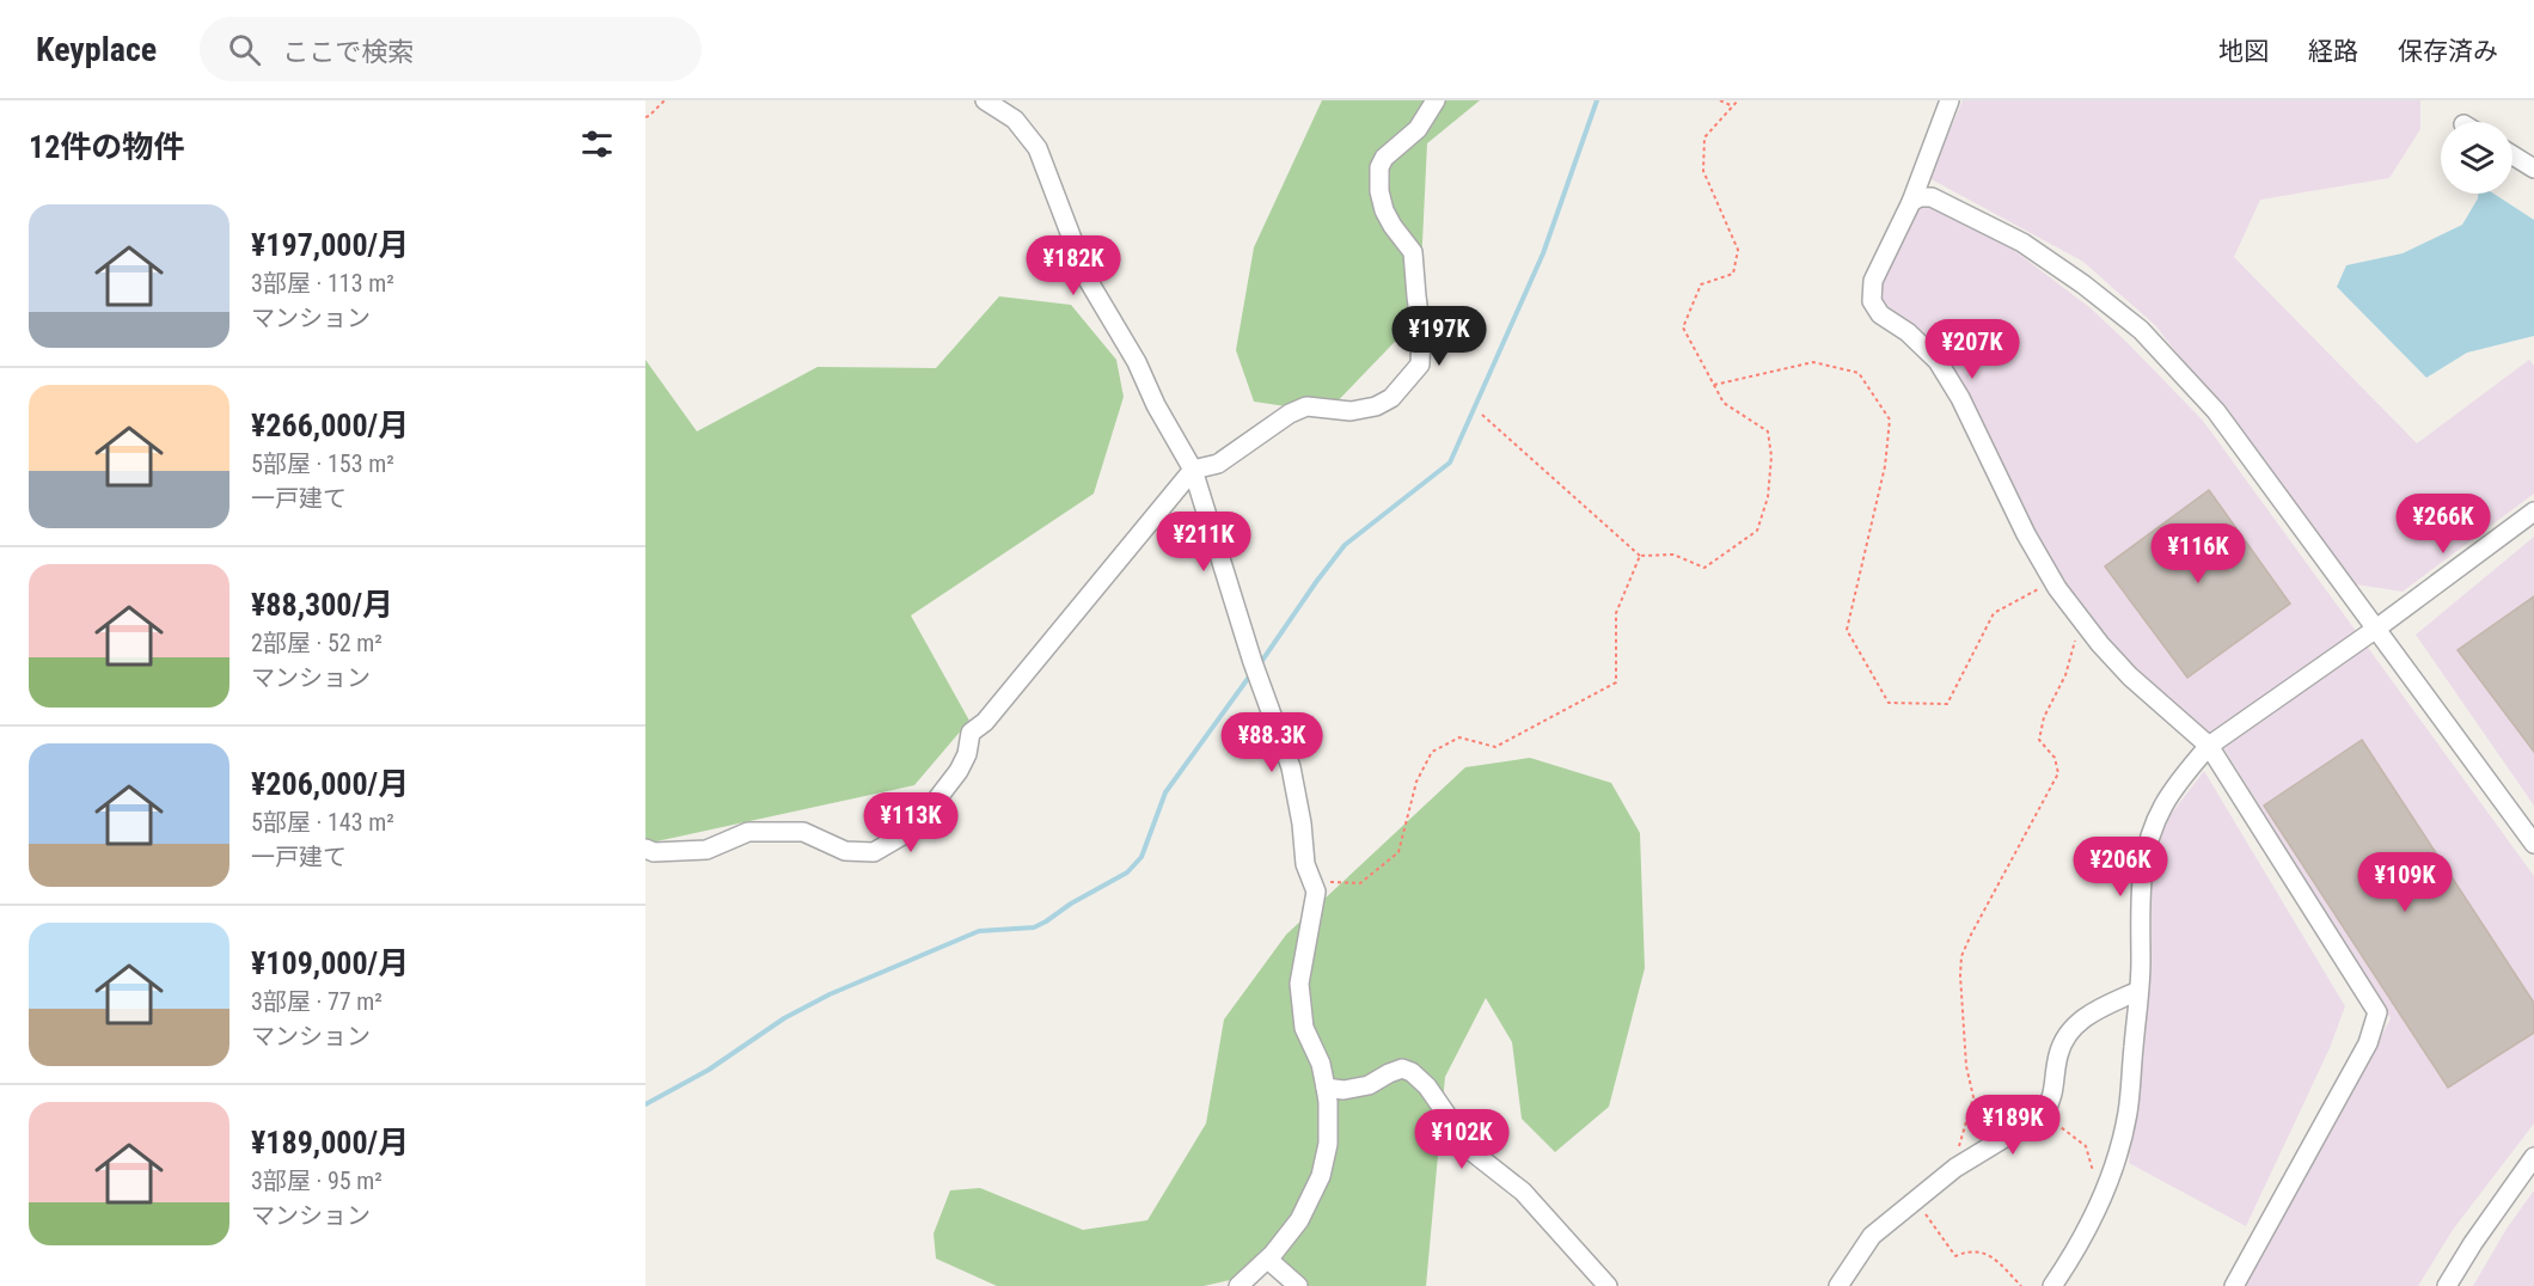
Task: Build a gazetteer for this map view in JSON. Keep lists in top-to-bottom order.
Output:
{
  "page": {
    "header": "Keyplace",
    "search": "ここで検索",
    "nav": ["地図", "経路", "保存済み"],
    "heading": "12件の物件",
    "list": [
      {
        "name": "¥197,000/月",
        "note": "3部屋 · 113 m² · マンション"
      },
      {
        "name": "¥266,000/月",
        "note": "5部屋 · 153 m² · 一戸建て"
      },
      {
        "name": "¥88,300/月",
        "note": "2部屋 · 52 m² · マンション"
      },
      {
        "name": "¥206,000/月",
        "note": "5部屋 · 143 m² · 一戸建て"
      },
      {
        "name": "¥109,000/月",
        "note": "3部屋 · 77 m² · マンション"
      },
      {
        "name": "¥189,000/月",
        "note": "3部屋 · 95 m² · マンション"
      }
    ],
    "price": [
      "¥182K",
      "¥197K",
      "¥207K",
      "¥266K",
      "¥211K",
      "¥116K",
      "¥88.3K",
      "¥113K",
      "¥206K",
      "¥109K",
      "¥189K",
      "¥102K"
    ]
  }
}
